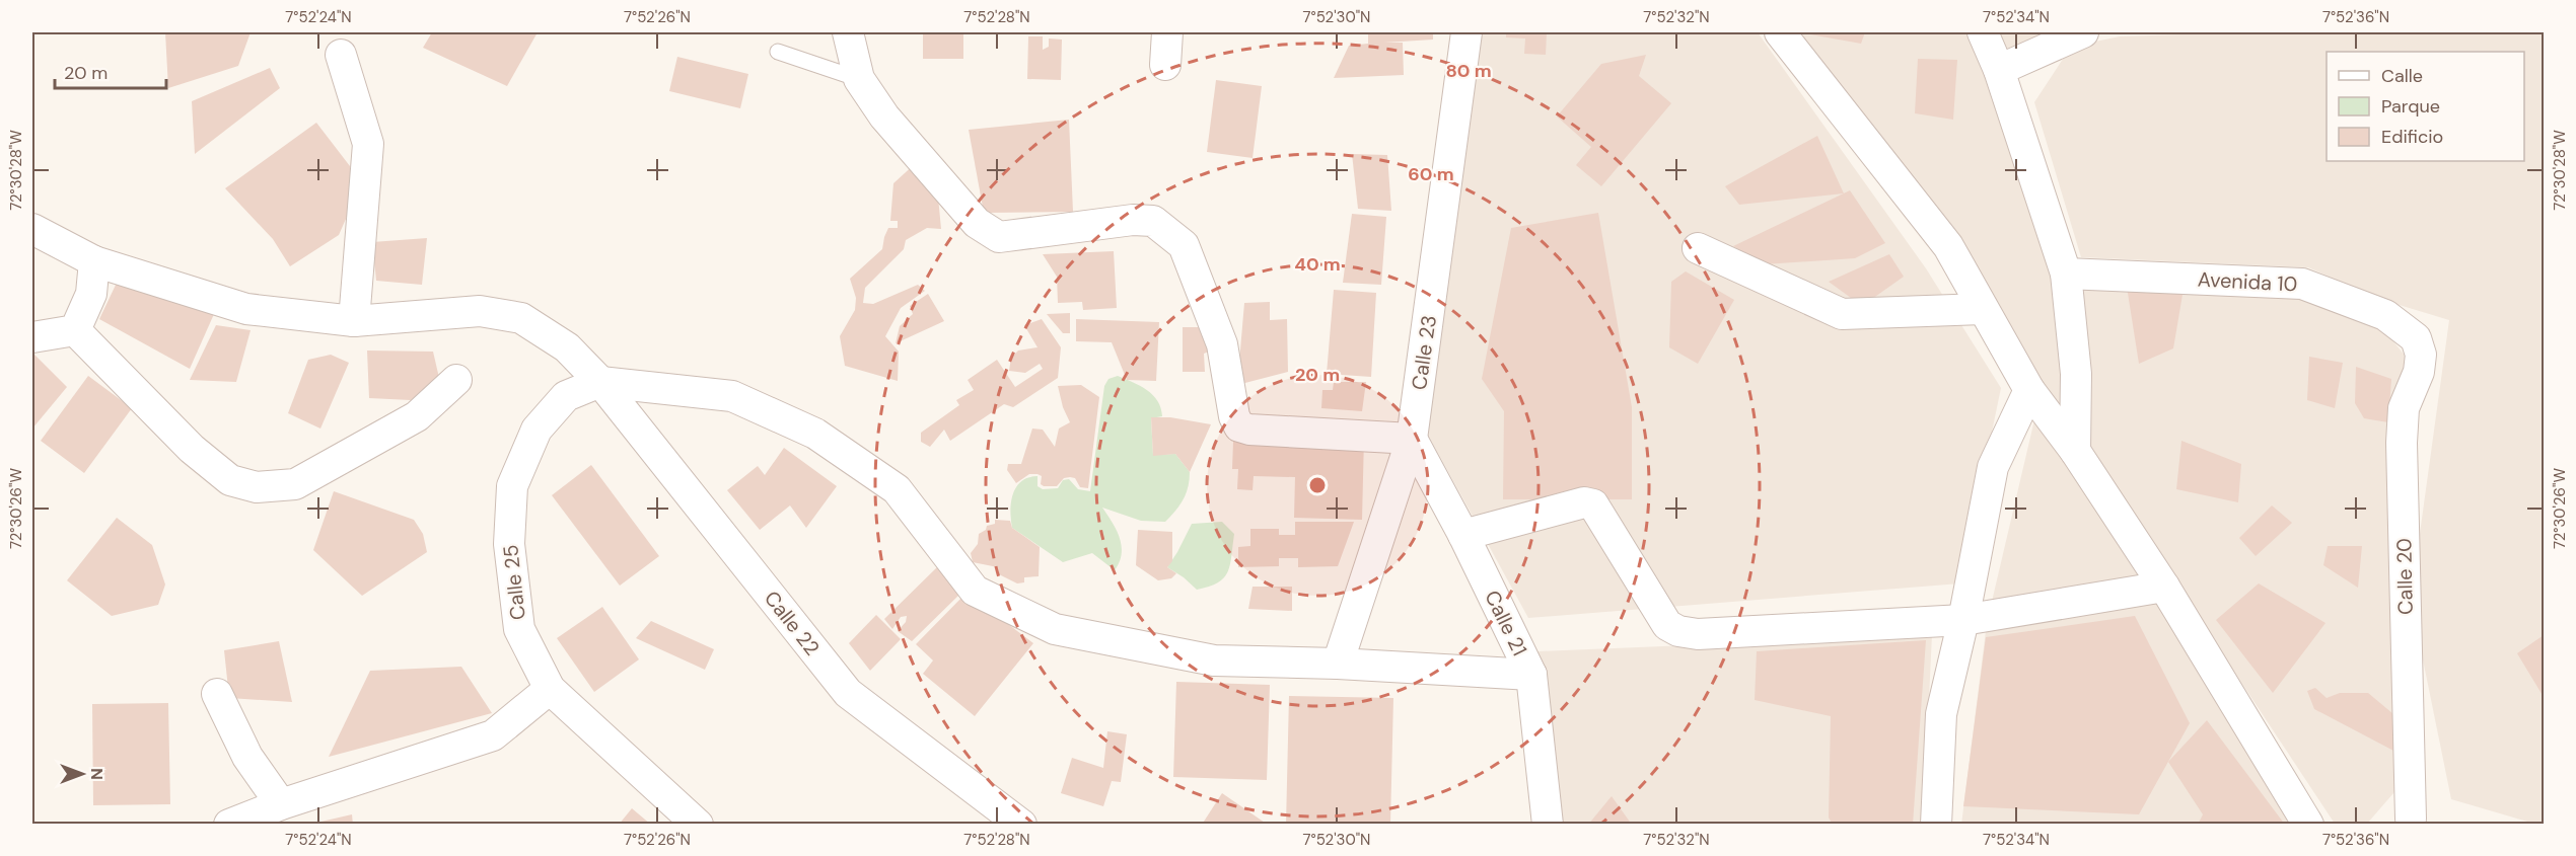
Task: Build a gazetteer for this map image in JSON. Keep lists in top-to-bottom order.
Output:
{
  "streets": {
    "street": [
      "Avenida 10",
      "Calle 23",
      "Calle 20",
      "Calle 25",
      "Calle 22",
      "Calle 21"
    ]
  },
  "crossings": [
    ["Avenida 10", "Calle 20"],
    ["Calle 23", "Calle 21"],
    ["Calle 25", "Calle 22"]
  ],
  "legend": ["Calle", "Parque", "Edificio"],
  "scale_bar": "20 m",
  "north": "right",
  "coordinates": [
    "7°52'24\"N",
    "7°52'26\"N",
    "7°52'28\"N",
    "7°52'30\"N",
    "7°52'32\"N",
    "7°52'34\"N",
    "7°52'36\"N",
    "72°30'28\"W",
    "72°30'26\"W"
  ],
  "rings": [
    "80 m",
    "60 m",
    "40 m",
    "20 m"
  ]
}
